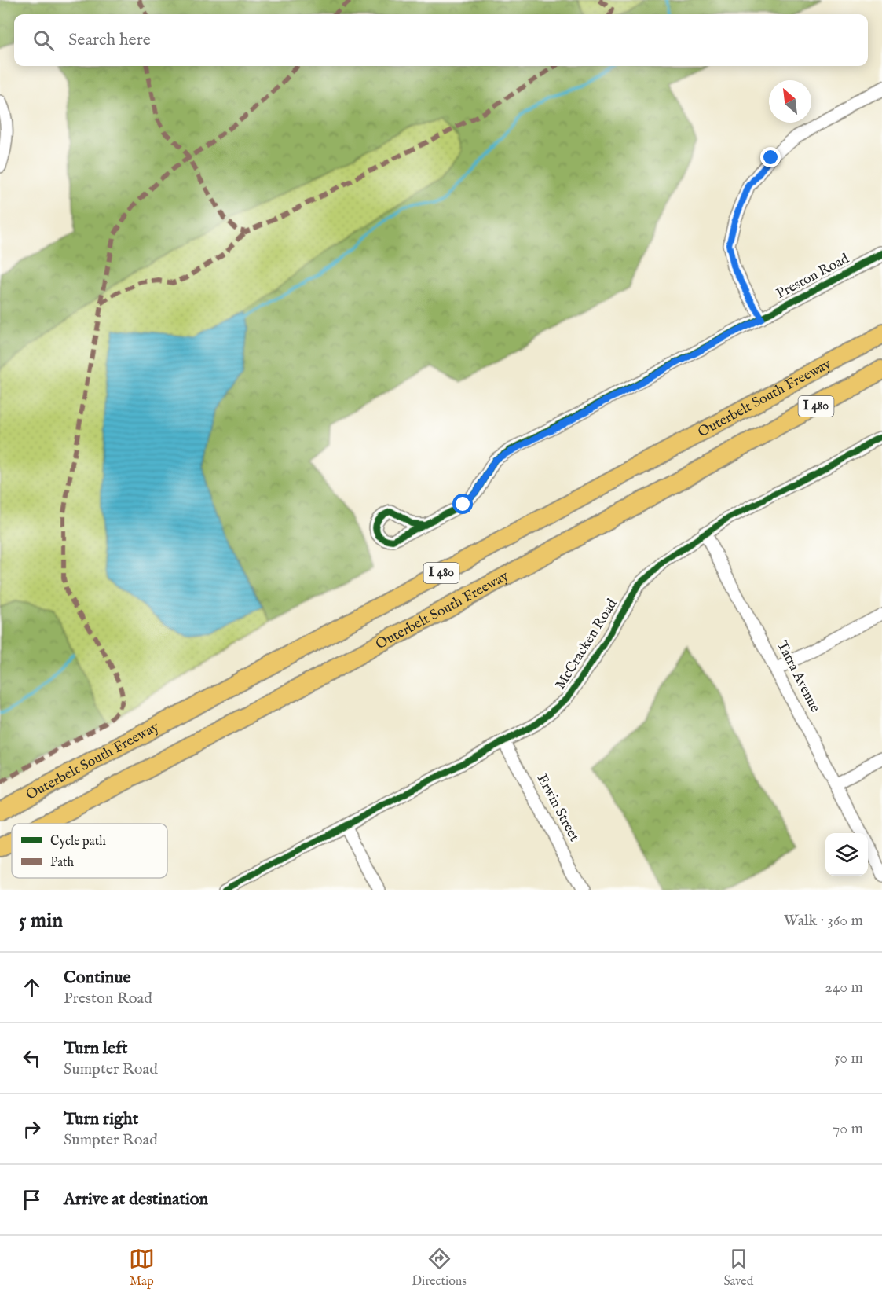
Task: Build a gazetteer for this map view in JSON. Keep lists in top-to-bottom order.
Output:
{
  "streets": {
    "highway": ["Outerbelt South Freeway", "I 480"],
    "street": [
      "Preston Road",
      "McCracken Road",
      "Tatra Avenue",
      "Erwin Street"
    ]
  },
  "crossings": [
    ["McCracken Road", "Tatra Avenue"],
    ["McCracken Road", "Erwin Street"]
  ],
  "legend": ["Cycle path", "Path"],
  "north": "top left",
  "page": {
    "search": "Search here",
    "heading": ["5 min", "Walk · 360 m"],
    "list": [
      ["Continue", "Preston Road", "240 m"],
      ["Turn left", "Sumpter Road", "50 m"],
      ["Turn right", "Sumpter Road", "70 m"],
      "Arrive at destination"
    ],
    "nav": ["Map", "Directions", "Saved"]
  }
}
